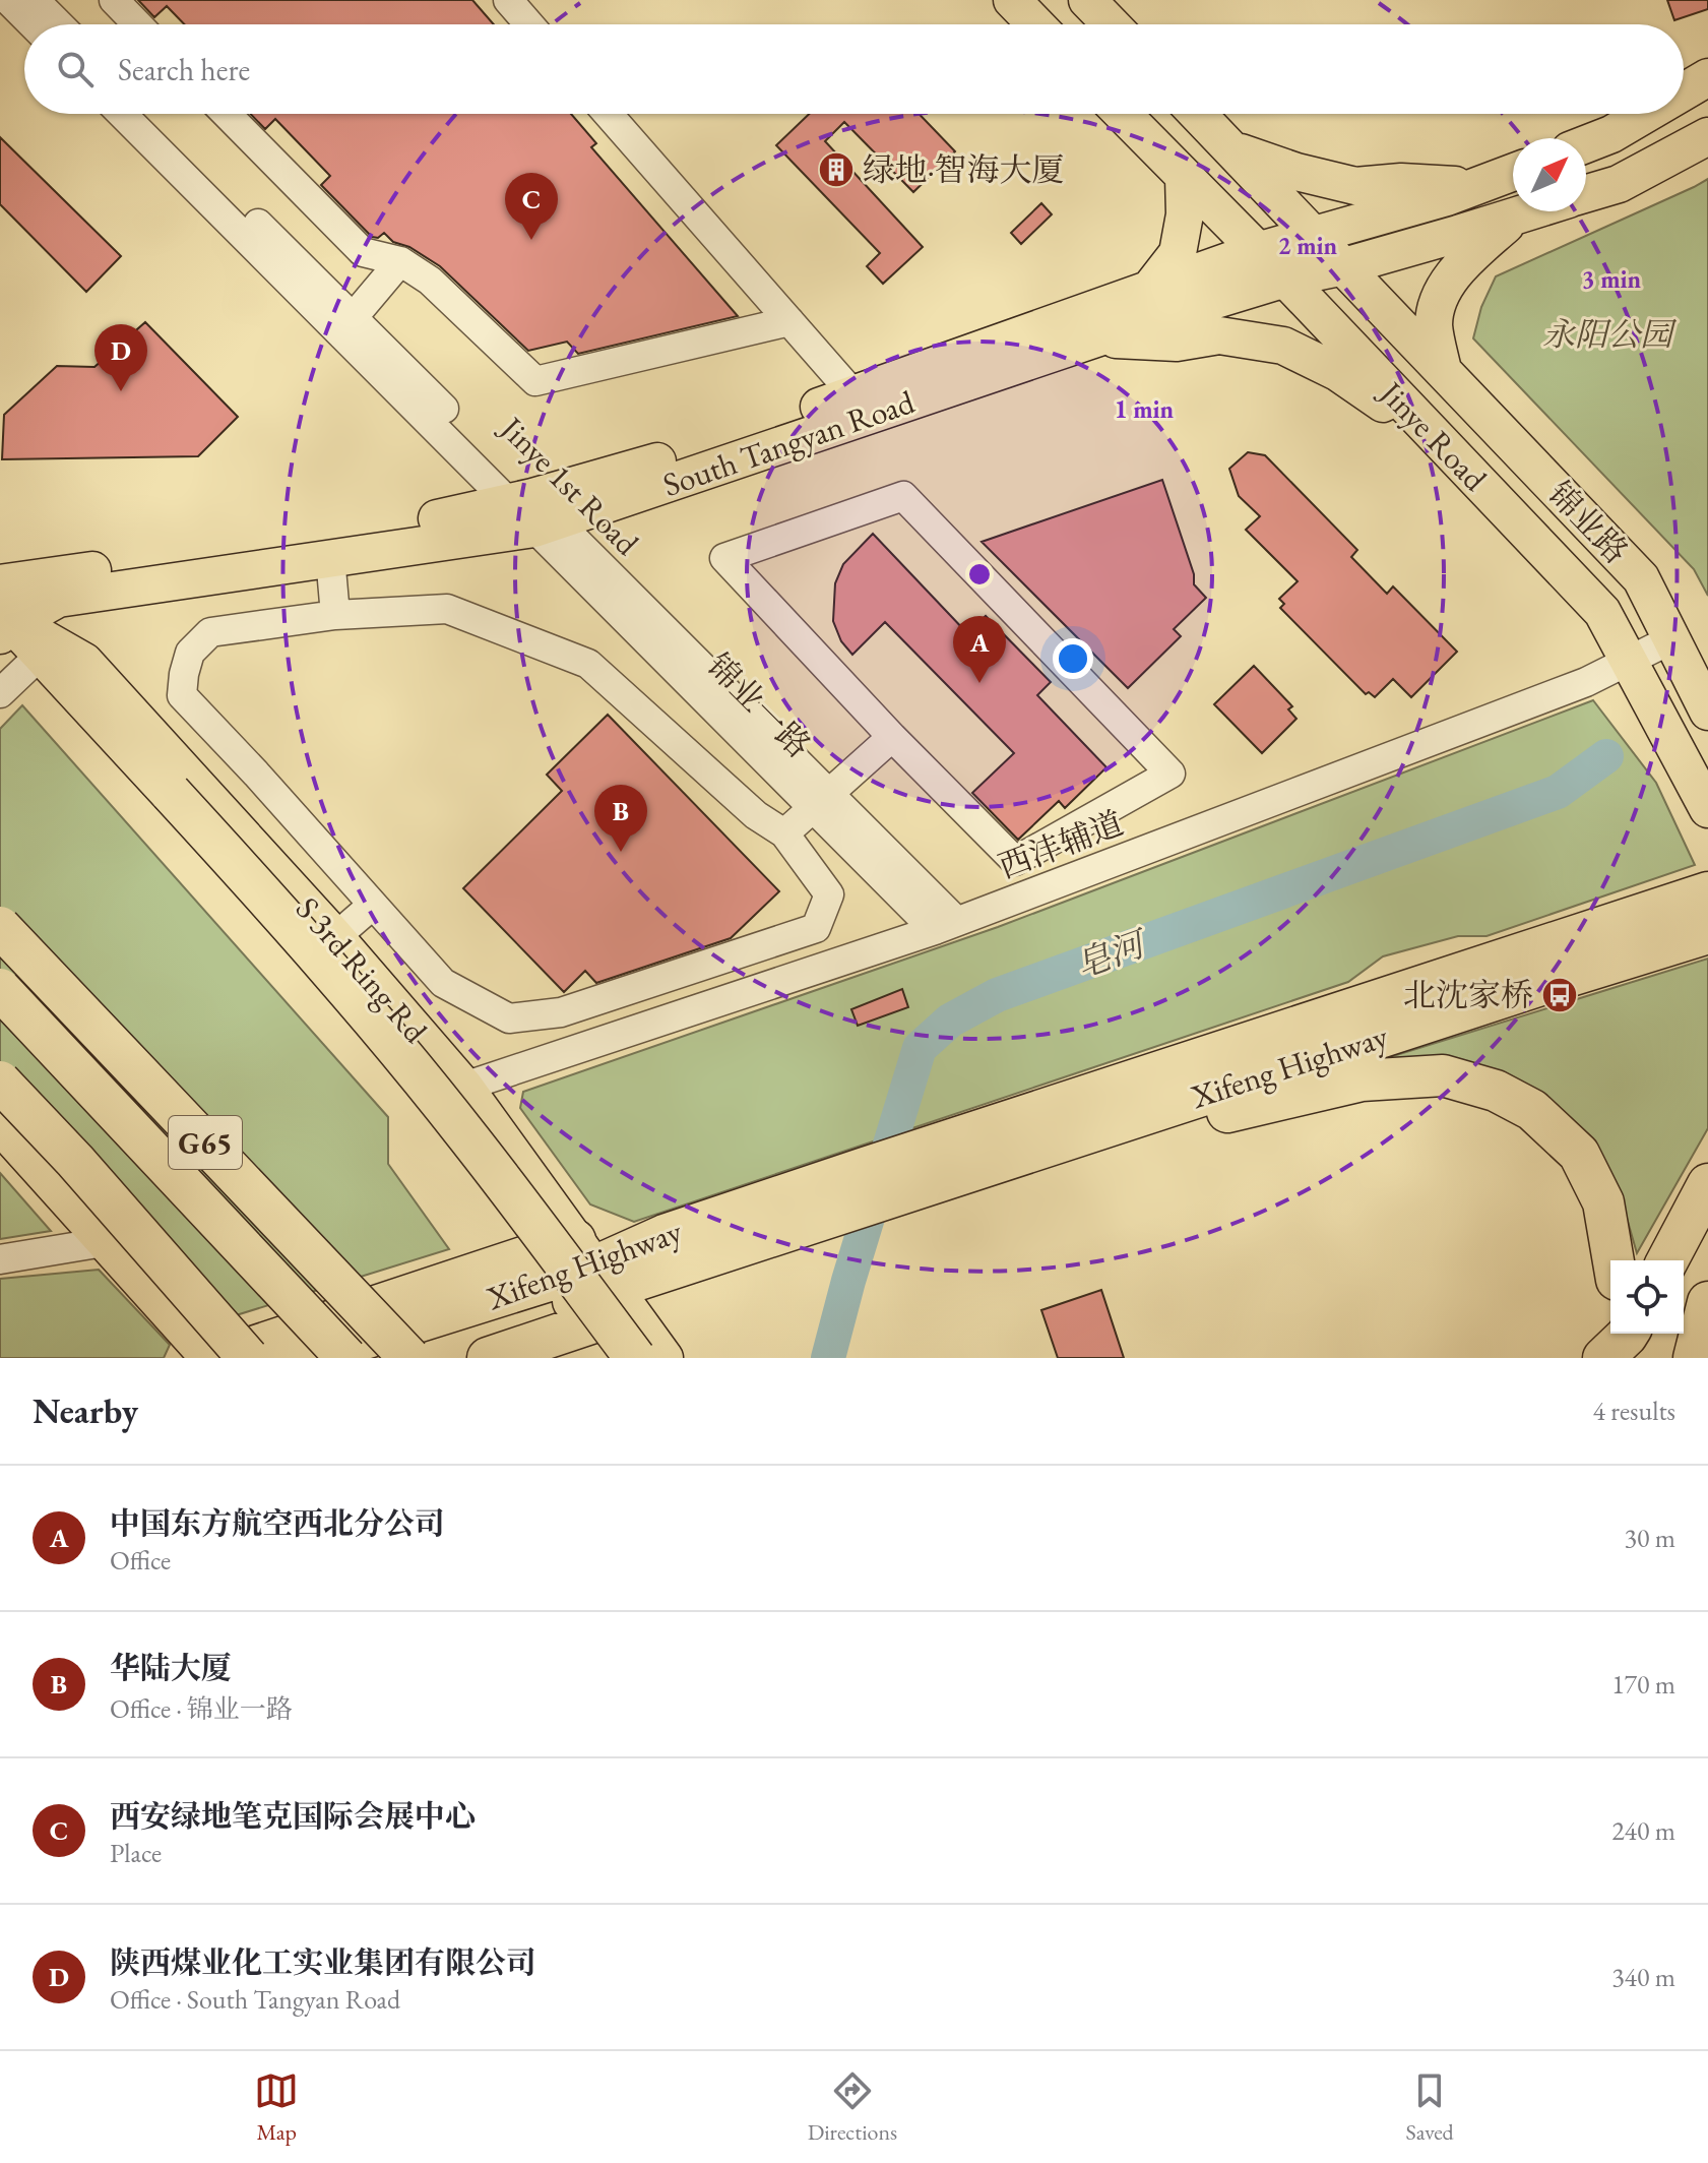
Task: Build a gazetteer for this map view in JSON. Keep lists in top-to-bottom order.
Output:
{
  "streets": {
    "highway": ["S 3rd Ring Rd", "Xifeng Highway", "G65"],
    "main road": ["Jinye Road", "South Tangyan Road", "锦业路"],
    "street": ["Jinye 1st Road", "锦业一路", "西沣辅道"]
  },
  "crossings": [
    ["Jinye Road", "South Tangyan Road"],
    ["Jinye Road", "锦业路"],
    ["Jinye Road", "西沣辅道"],
    ["South Tangyan Road", "Jinye 1st Road"],
    ["South Tangyan Road", "锦业一路"],
    ["South Tangyan Road", "S 3rd Ring Rd"],
    ["Jinye 1st Road", "锦业一路"],
    ["锦业路", "西沣辅道"],
    ["西沣辅道", "S 3rd Ring Rd"],
    ["S 3rd Ring Rd", "Xifeng Highway"]
  ],
  "water": ["皂河"],
  "parks": ["永阳公园"],
  "places": {
    "building": ["绿地·智海大厦"],
    "bus stop": ["北沈家桥"]
  },
  "north": "top right",
  "page": {
    "search": "Search here",
    "pins": [
      "C",
      "D",
      "A",
      "B"
    ],
    "heading": ["Nearby", "4 results"],
    "list": [
      {
        "mark": "A",
        "name": "中国东方航空西北分公司",
        "note": "Office",
        "value": "30 m"
      },
      {
        "mark": "B",
        "name": "华陆大厦",
        "note": "Office · 锦业一路",
        "value": "170 m"
      },
      {
        "mark": "C",
        "name": "西安绿地笔克国际会展中心",
        "note": "Place",
        "value": "240 m"
      },
      {
        "mark": "D",
        "name": "陕西煤业化工实业集团有限公司",
        "note": "Office · South Tangyan Road",
        "value": "340 m"
      }
    ],
    "nav": ["Map", "Directions", "Saved"]
  },
  "rings": ["2 min", "3 min", "1 min"]
}
